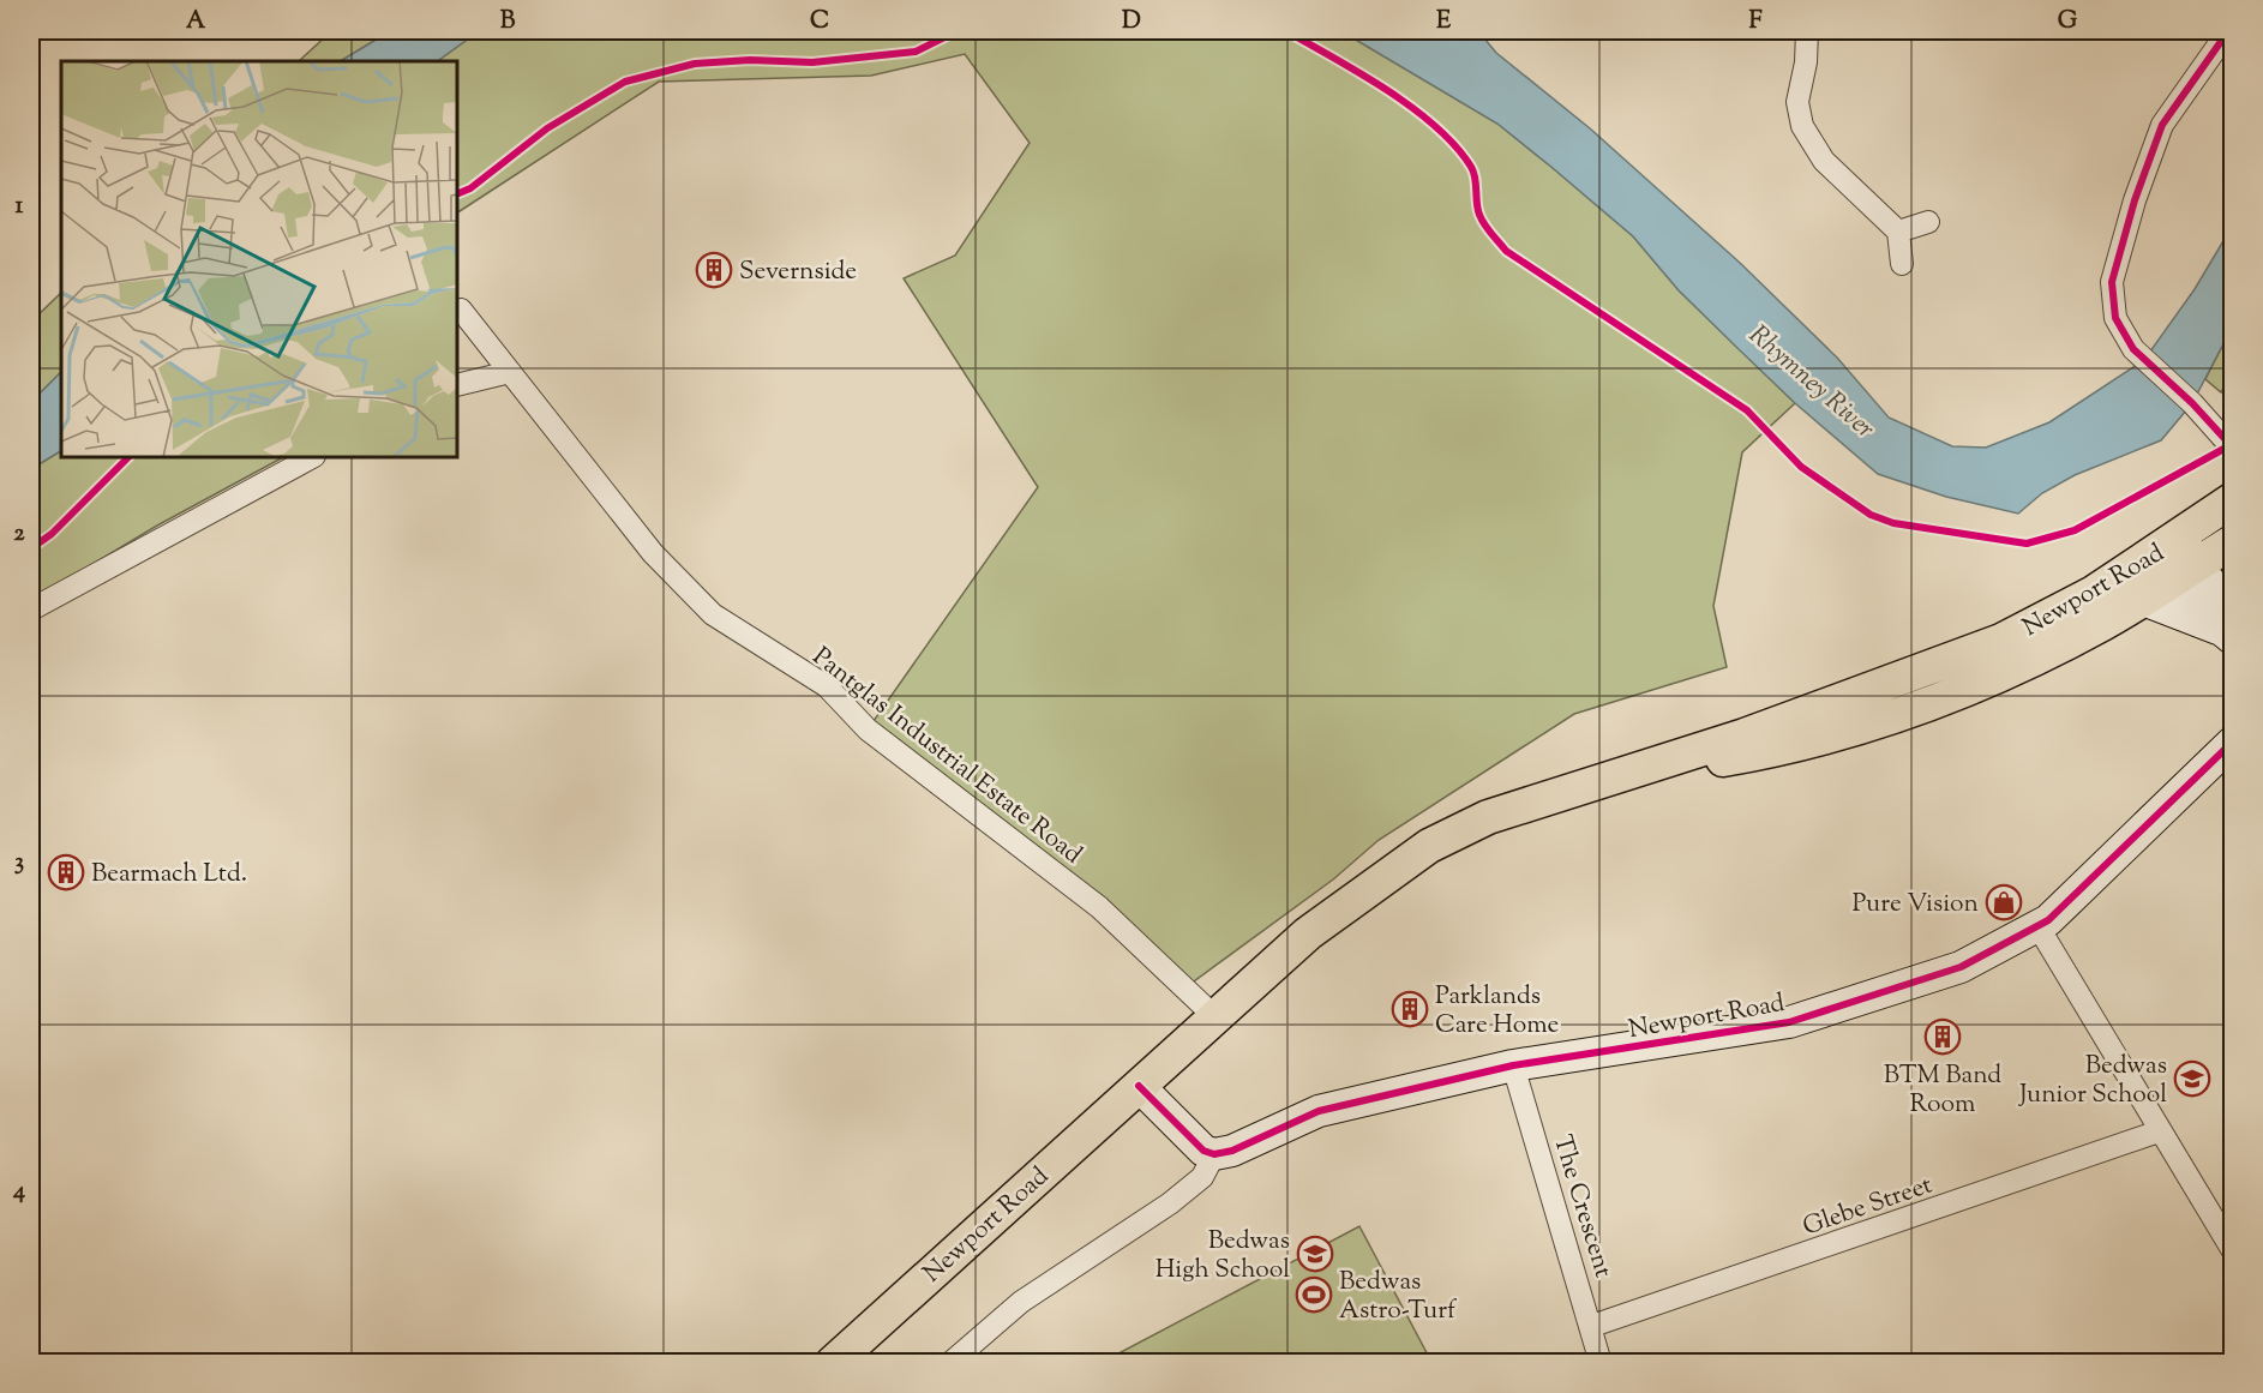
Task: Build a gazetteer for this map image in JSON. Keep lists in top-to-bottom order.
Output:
{
  "streets": {
    "main road": ["Newport Road"],
    "street": ["Pantglas Industrial Estate Road", "Glebe Street", "The Crescent"]
  },
  "crossings": [
    ["Newport Road", "Pantglas Industrial Estate Road"],
    ["Newport Road", "The Crescent"],
    ["Glebe Street", "The Crescent"]
  ],
  "water": ["Rhymney River"],
  "places": {
    "building": [
      "Severnside",
      "Bearmach Ltd.",
      "Parklands Care Home",
      "BTM Band Room"
    ],
    "shop": ["Pure Vision"],
    "school or university": ["Bedwas Junior School", "Bedwas High School"],
    "sports": ["Bedwas Astro-Turf"]
  },
  "grid": {
    "columns": [
      "A",
      "B",
      "C",
      "D",
      "E",
      "F",
      "G"
    ],
    "rows": [
      "1",
      "2",
      "3",
      "4"
    ]
  }
}
